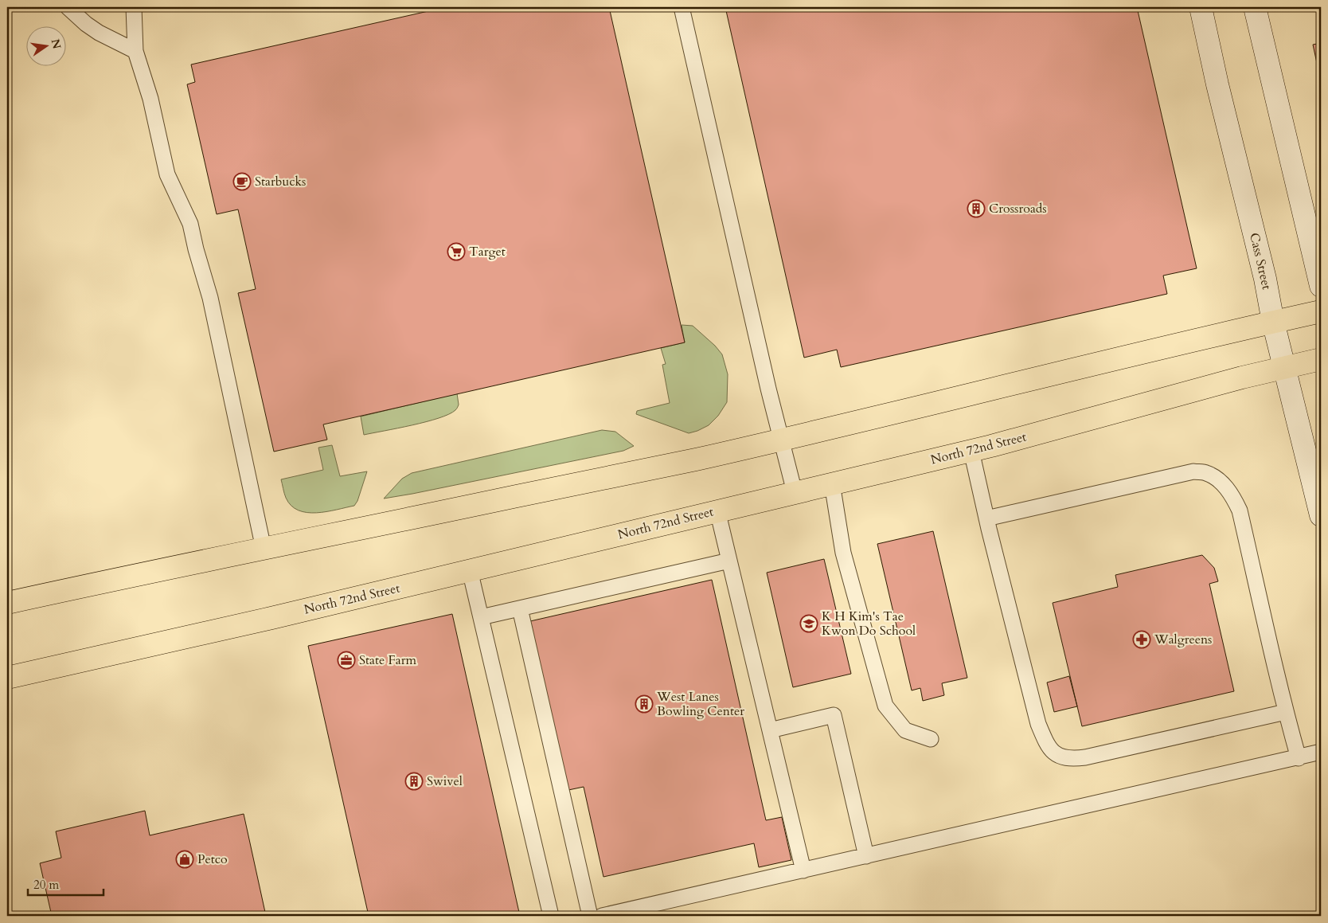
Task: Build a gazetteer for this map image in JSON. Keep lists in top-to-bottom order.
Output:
{
  "streets": {
    "main road": ["Cass Street", "North 72nd Street"]
  },
  "crossings": [
    ["Cass Street", "North 72nd Street"]
  ],
  "places": {
    "cafe": ["Starbucks"],
    "building": ["Crossroads", "West Lanes Bowling Center", "Swivel"],
    "supermarket": ["Target"],
    "school or university": ["K H Kim's Tae Kwon Do School"],
    "pharmacy": ["Walgreens"],
    "office": ["State Farm"],
    "shop": ["Petco"]
  },
  "scale_bar": "20 m",
  "north": "right"
}
